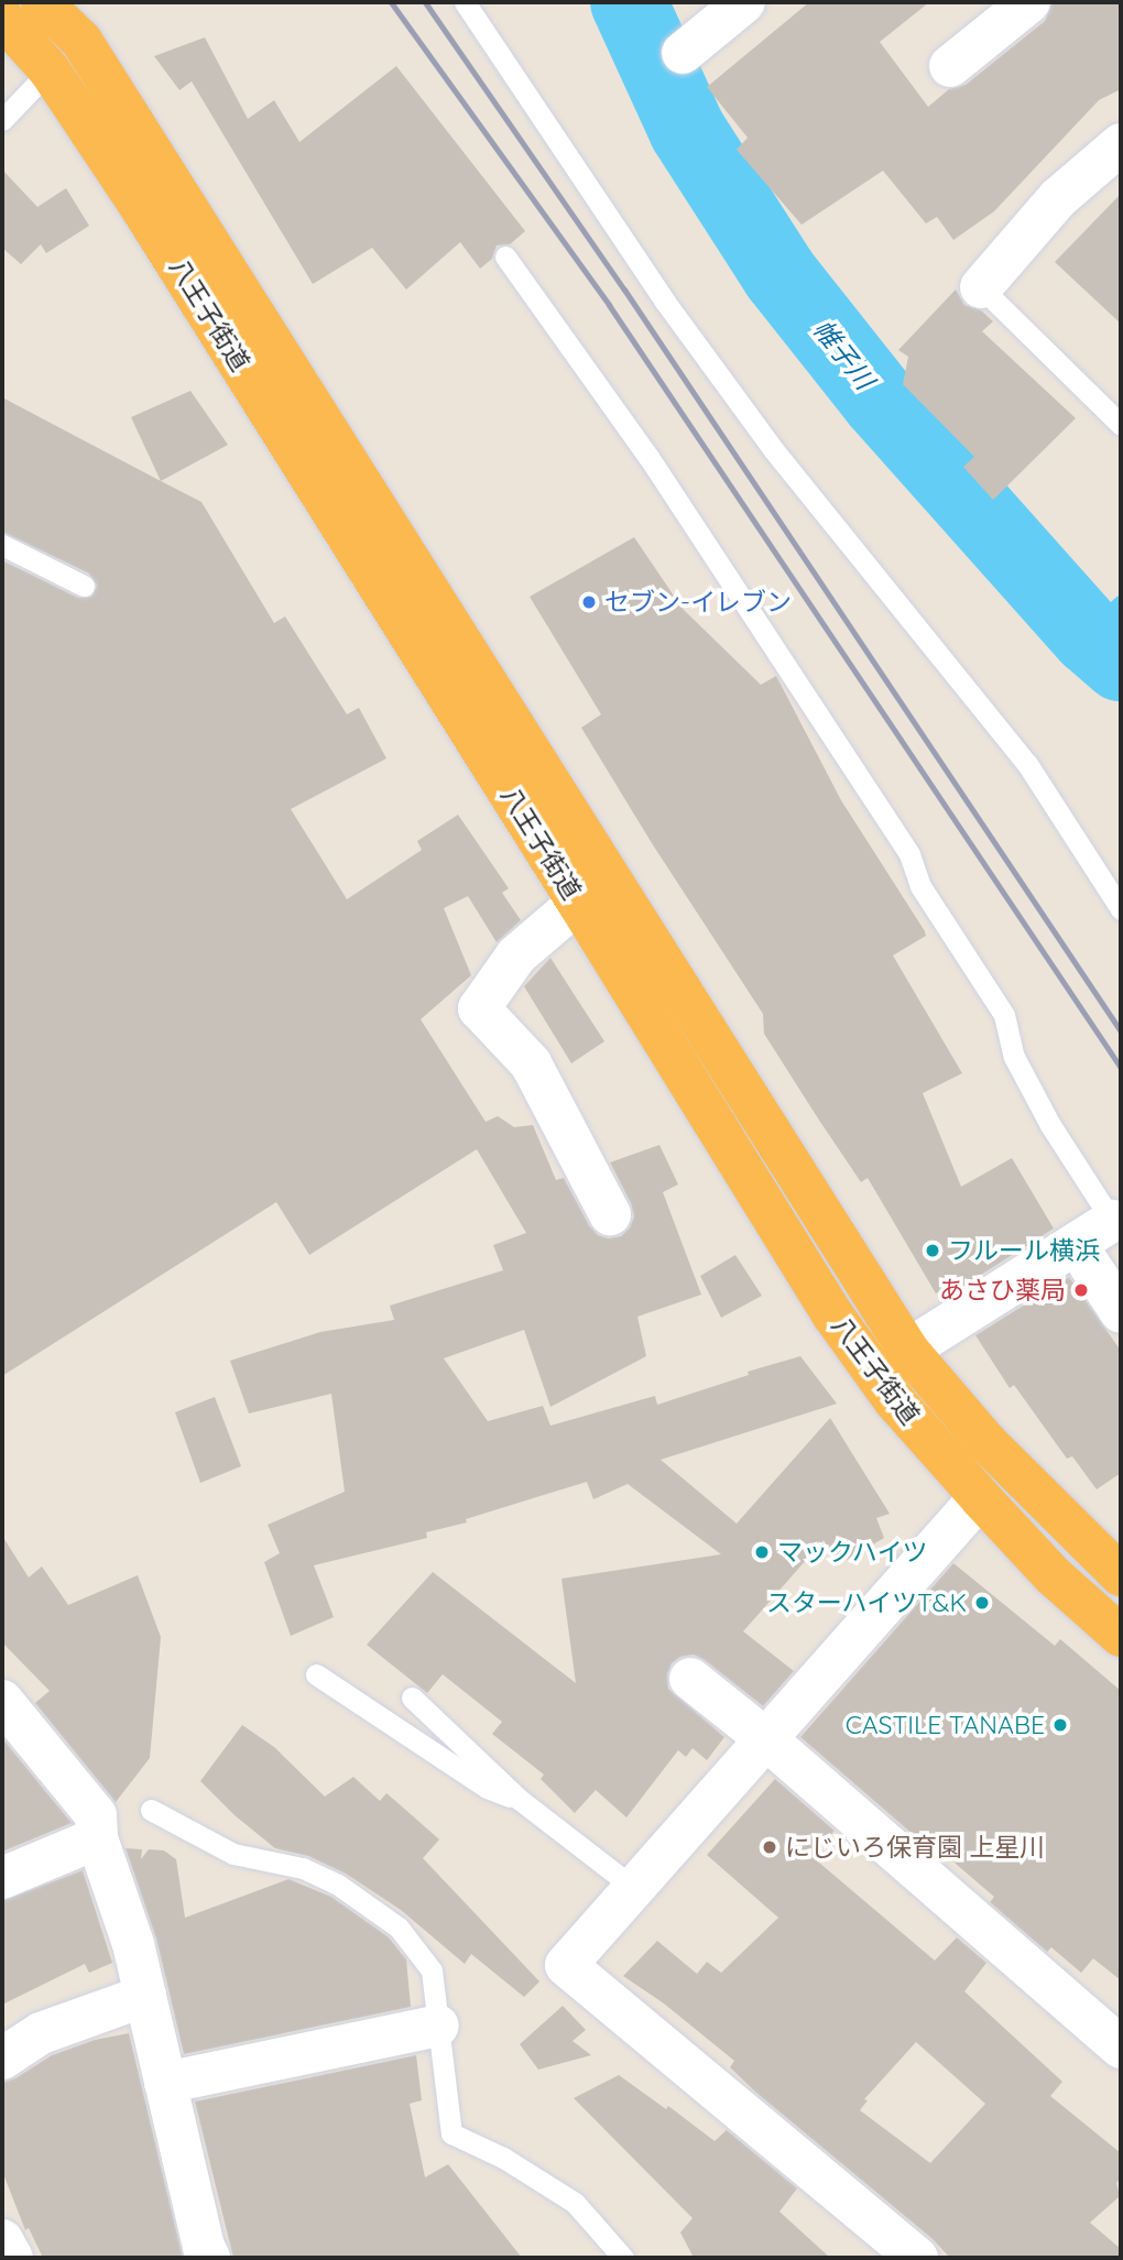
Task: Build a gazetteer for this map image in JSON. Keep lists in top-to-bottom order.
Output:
{
  "streets": {
    "highway": ["八王子街道"]
  },
  "water": ["帷子川"],
  "places": [
    "セブン-イレブン",
    "フルール横浜",
    "あさひ薬局",
    "マックハイツ",
    "スターハイツT&K",
    "CASTILE TANABE",
    "にじいろ保育園 上星川"
  ]
}
